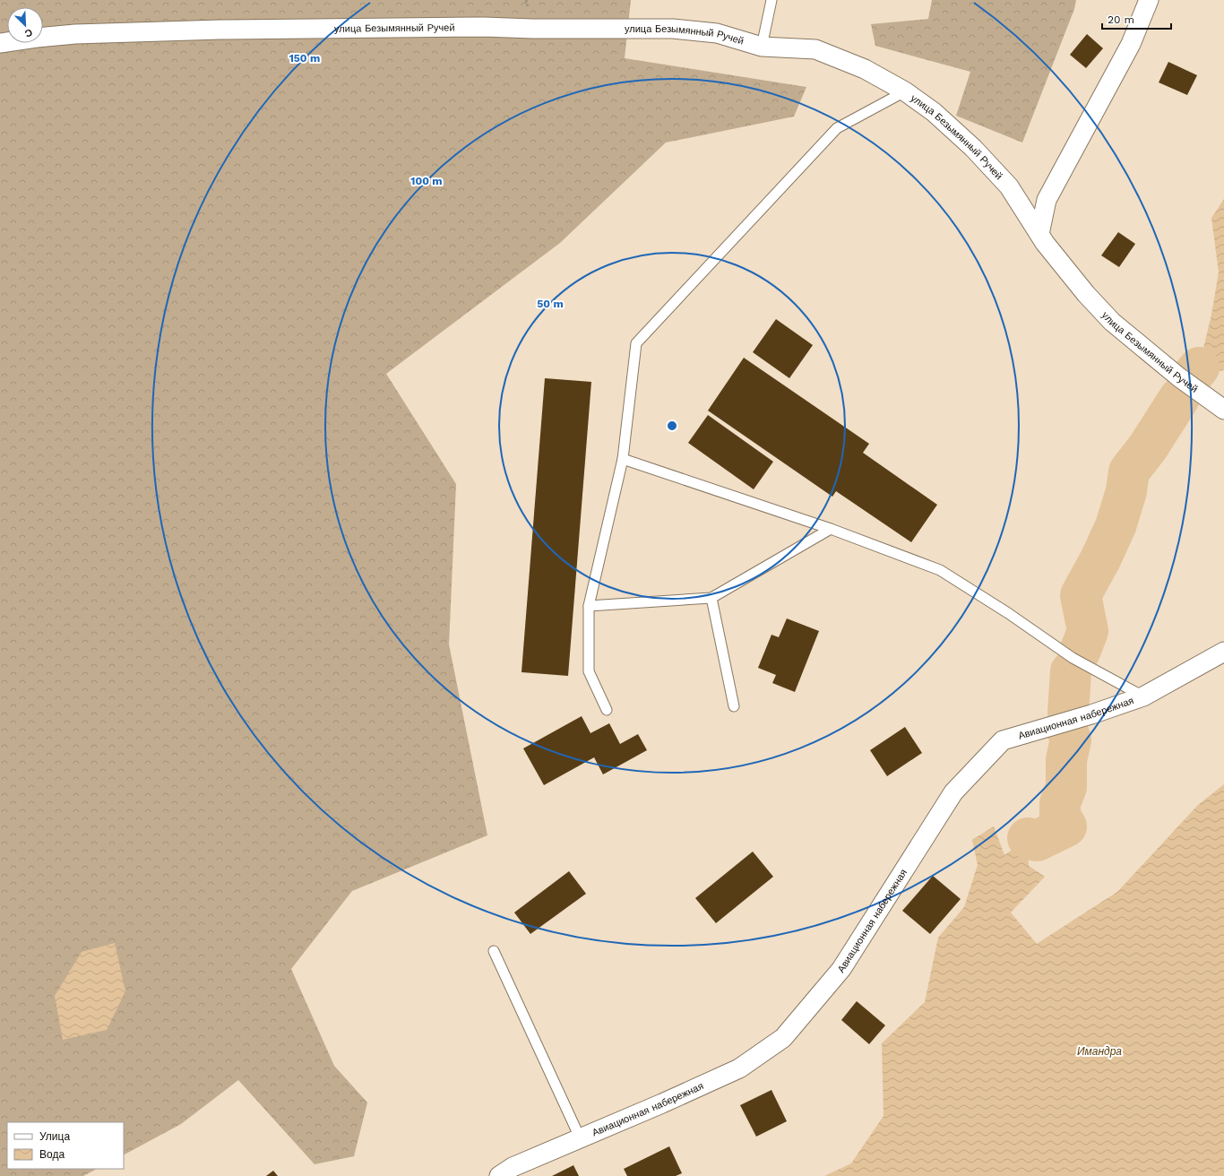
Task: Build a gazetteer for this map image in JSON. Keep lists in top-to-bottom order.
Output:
{
  "streets": {
    "street": ["улица Безымянный Ручей", "Авиационная набережная"]
  },
  "water": ["Имандра"],
  "legend": ["Улица", "Вода"],
  "scale_bar": "20 m",
  "north": "bottom right",
  "rings": ["150 m", "100 m", "50 m"]
}
